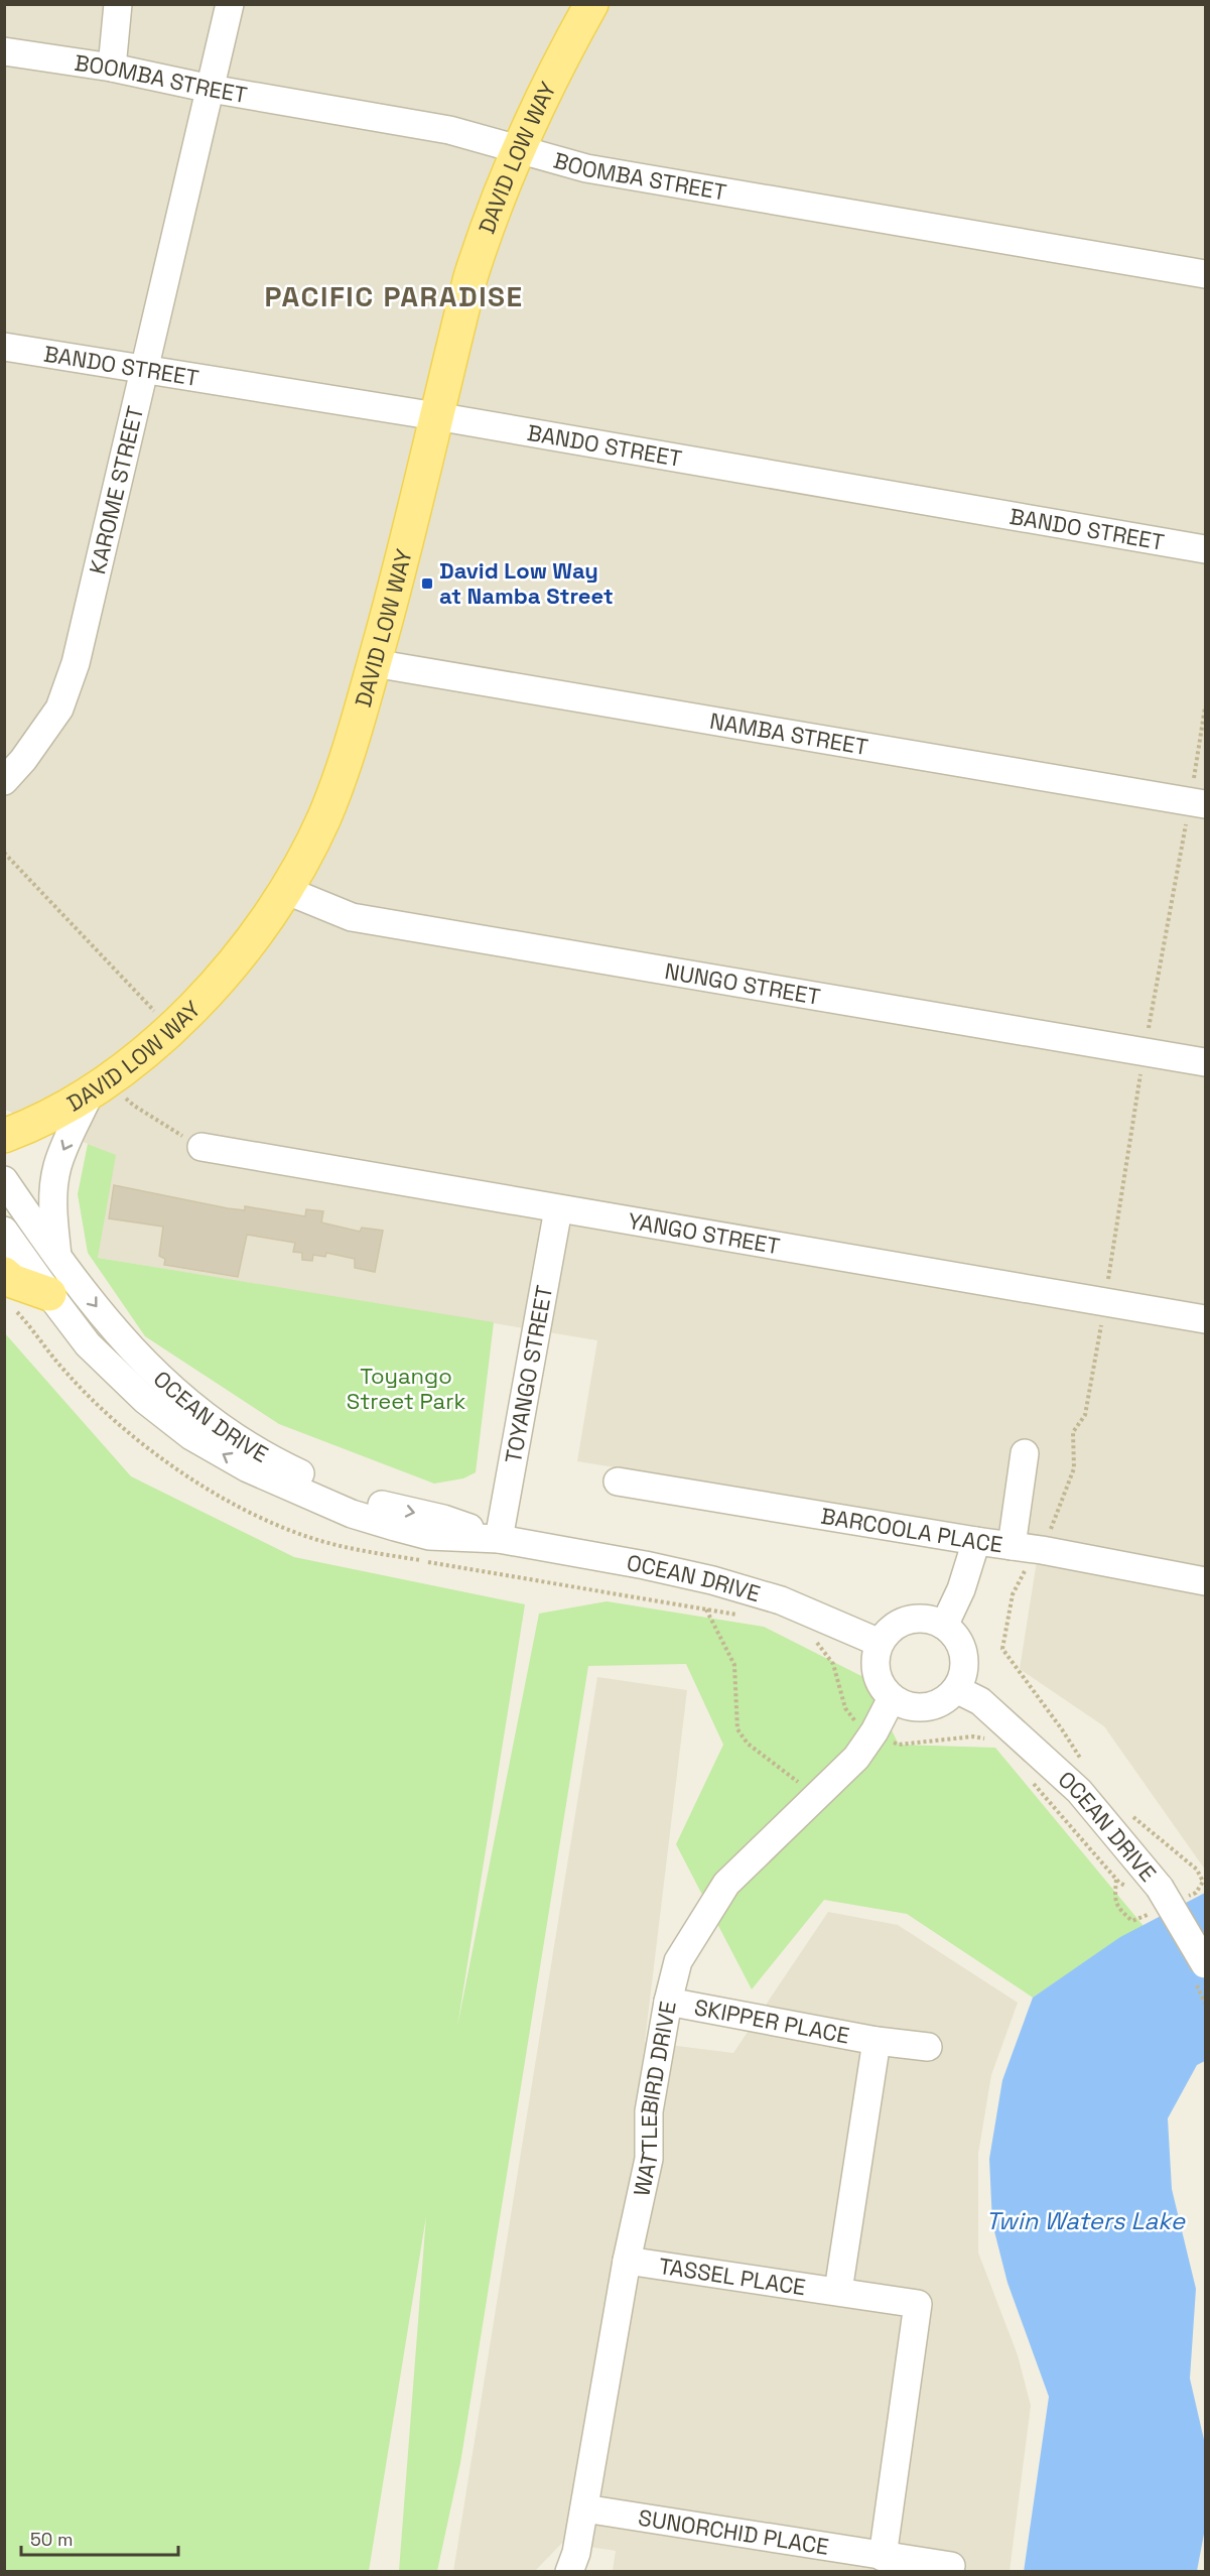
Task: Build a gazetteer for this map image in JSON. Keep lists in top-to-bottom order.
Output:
{
  "streets": {
    "main road": ["DAVID LOW WAY"],
    "street": [
      "BOOMBA STREET",
      "BANDO STREET",
      "KAROME STREET",
      "NAMBA STREET",
      "NUNGO STREET",
      "YANGO STREET",
      "TOYANGO STREET",
      "OCEAN DRIVE",
      "BARCOOLA PLACE",
      "SKIPPER PLACE",
      "WATTLEBIRD DRIVE",
      "TASSEL PLACE",
      "SUNORCHID PLACE"
    ]
  },
  "crossings": [
    ["BOOMBA STREET", "DAVID LOW WAY"],
    ["BOOMBA STREET", "KAROME STREET"],
    ["DAVID LOW WAY", "BANDO STREET"],
    ["DAVID LOW WAY", "NAMBA STREET"],
    ["DAVID LOW WAY", "NUNGO STREET"],
    ["BANDO STREET", "KAROME STREET"],
    ["YANGO STREET", "TOYANGO STREET"],
    ["TOYANGO STREET", "OCEAN DRIVE"],
    ["OCEAN DRIVE", "WATTLEBIRD DRIVE"],
    ["SKIPPER PLACE", "WATTLEBIRD DRIVE"],
    ["SKIPPER PLACE", "TASSEL PLACE"],
    ["WATTLEBIRD DRIVE", "TASSEL PLACE"],
    ["WATTLEBIRD DRIVE", "SUNORCHID PLACE"],
    ["TASSEL PLACE", "SUNORCHID PLACE"]
  ],
  "districts": ["PACIFIC PARADISE"],
  "water": ["Twin Waters Lake"],
  "parks": ["Toyango Street Park"],
  "places": {
    "transit": ["David Low Way at Namba Street"]
  },
  "scale_bar": "50 m"
}
